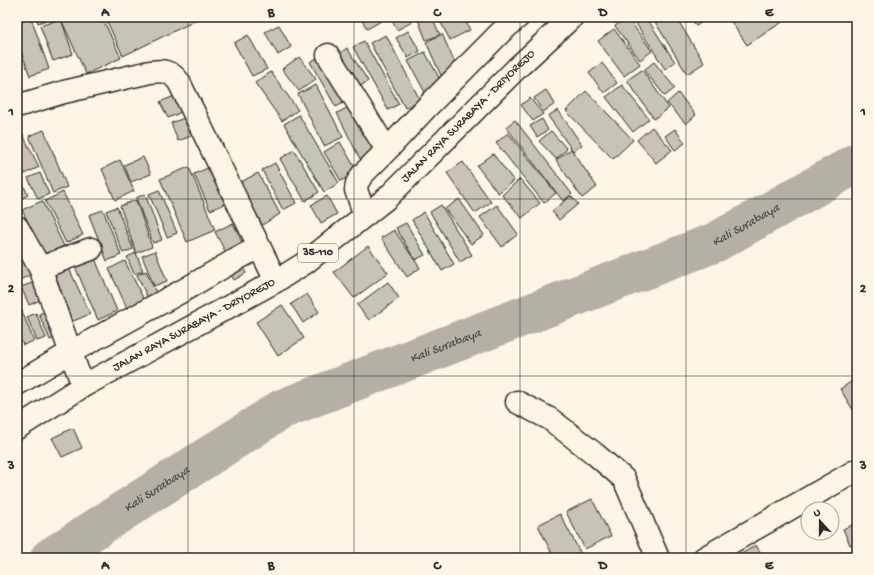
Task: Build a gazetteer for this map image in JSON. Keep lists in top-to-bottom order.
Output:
{
  "streets": {
    "street": ["JALAN RAYA SURABAYA - DRIYOREJO", "35-110"]
  },
  "water": ["Kali Surabaya"],
  "north": "top",
  "grid": {
    "columns": [
      "A",
      "B",
      "C",
      "D",
      "E"
    ],
    "rows": ["1", "2", "3"]
  }
}
